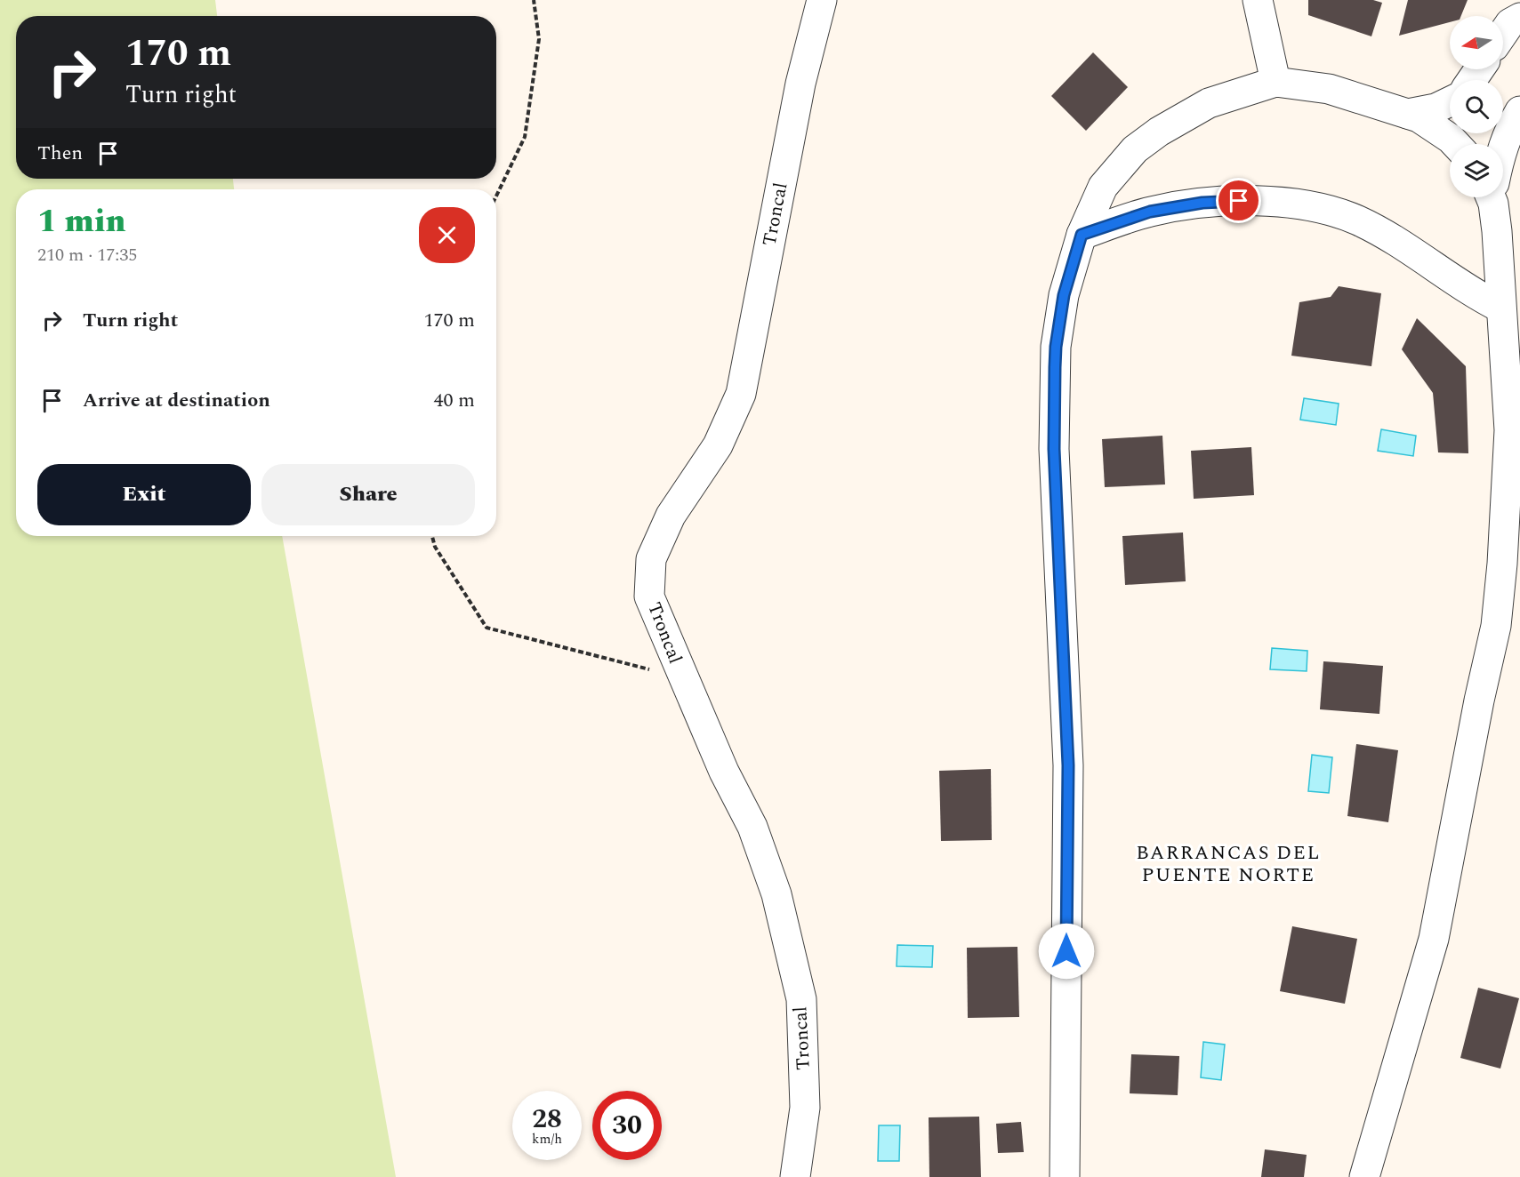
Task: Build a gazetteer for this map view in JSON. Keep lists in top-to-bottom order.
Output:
{
  "streets": {
    "street": ["Troncal"]
  },
  "districts": ["BARRANCAS DEL PUENTE NORTE"],
  "north": "left",
  "page": {
    "turn": ["170 m", "Turn right"],
    "then": "Then",
    "heading": ["1 min", "210 m · 17:35"],
    "list": [
      {
        "name": "Turn right",
        "value": "170 m"
      },
      {
        "name": "Arrive at destination",
        "value": "40 m"
      }
    ],
    "buttons": ["Exit", "Share"],
    "speed": "28 km/h",
    "limit": "30"
  }
}
